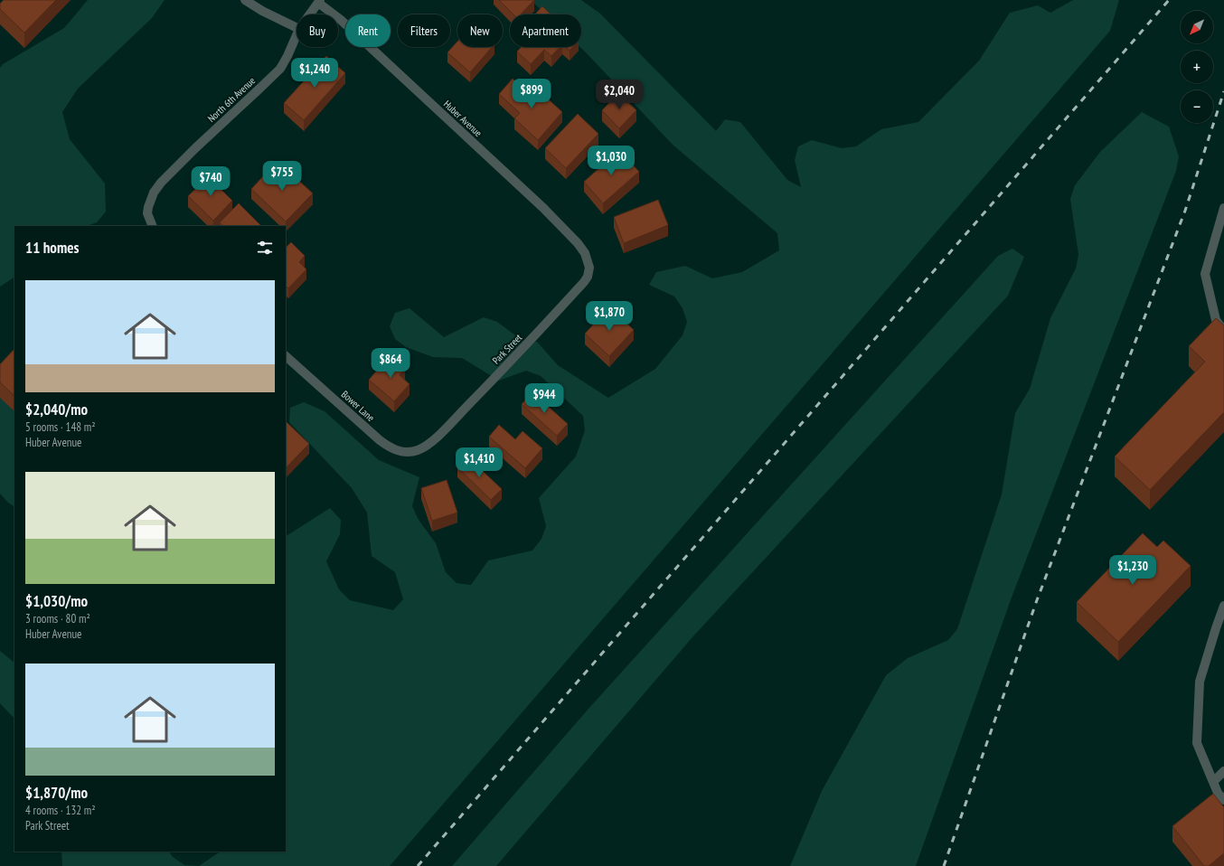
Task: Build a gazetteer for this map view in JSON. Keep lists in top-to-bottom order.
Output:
{
  "streets": {
    "street": [
      "North 6th Avenue",
      "Huber Avenue",
      "Park Street",
      "Bower Lane"
    ]
  },
  "crossings": [
    ["North 6th Avenue", "Huber Avenue"],
    ["Huber Avenue", "Park Street"],
    ["Park Street", "Bower Lane"]
  ],
  "north": "bottom left",
  "page": {
    "map_buttons": ["+", "−"],
    "chip": [
      "Buy",
      "Rent",
      "Filters",
      "New",
      "Apartment"
    ],
    "price": [
      "$1,240",
      "$899",
      "$2,040",
      "$1,030",
      "$755",
      "$740",
      "$1,870",
      "$864",
      "$944",
      "$1,410",
      "$1,230"
    ],
    "heading": "11 homes",
    "list": [
      {
        "name": "$2,040/mo",
        "note": "5 rooms · 148 m² · Huber Avenue"
      },
      {
        "name": "$1,030/mo",
        "note": "3 rooms · 80 m² · Huber Avenue"
      },
      {
        "name": "$1,870/mo",
        "note": "4 rooms · 132 m² · Park Street"
      }
    ]
  }
}
